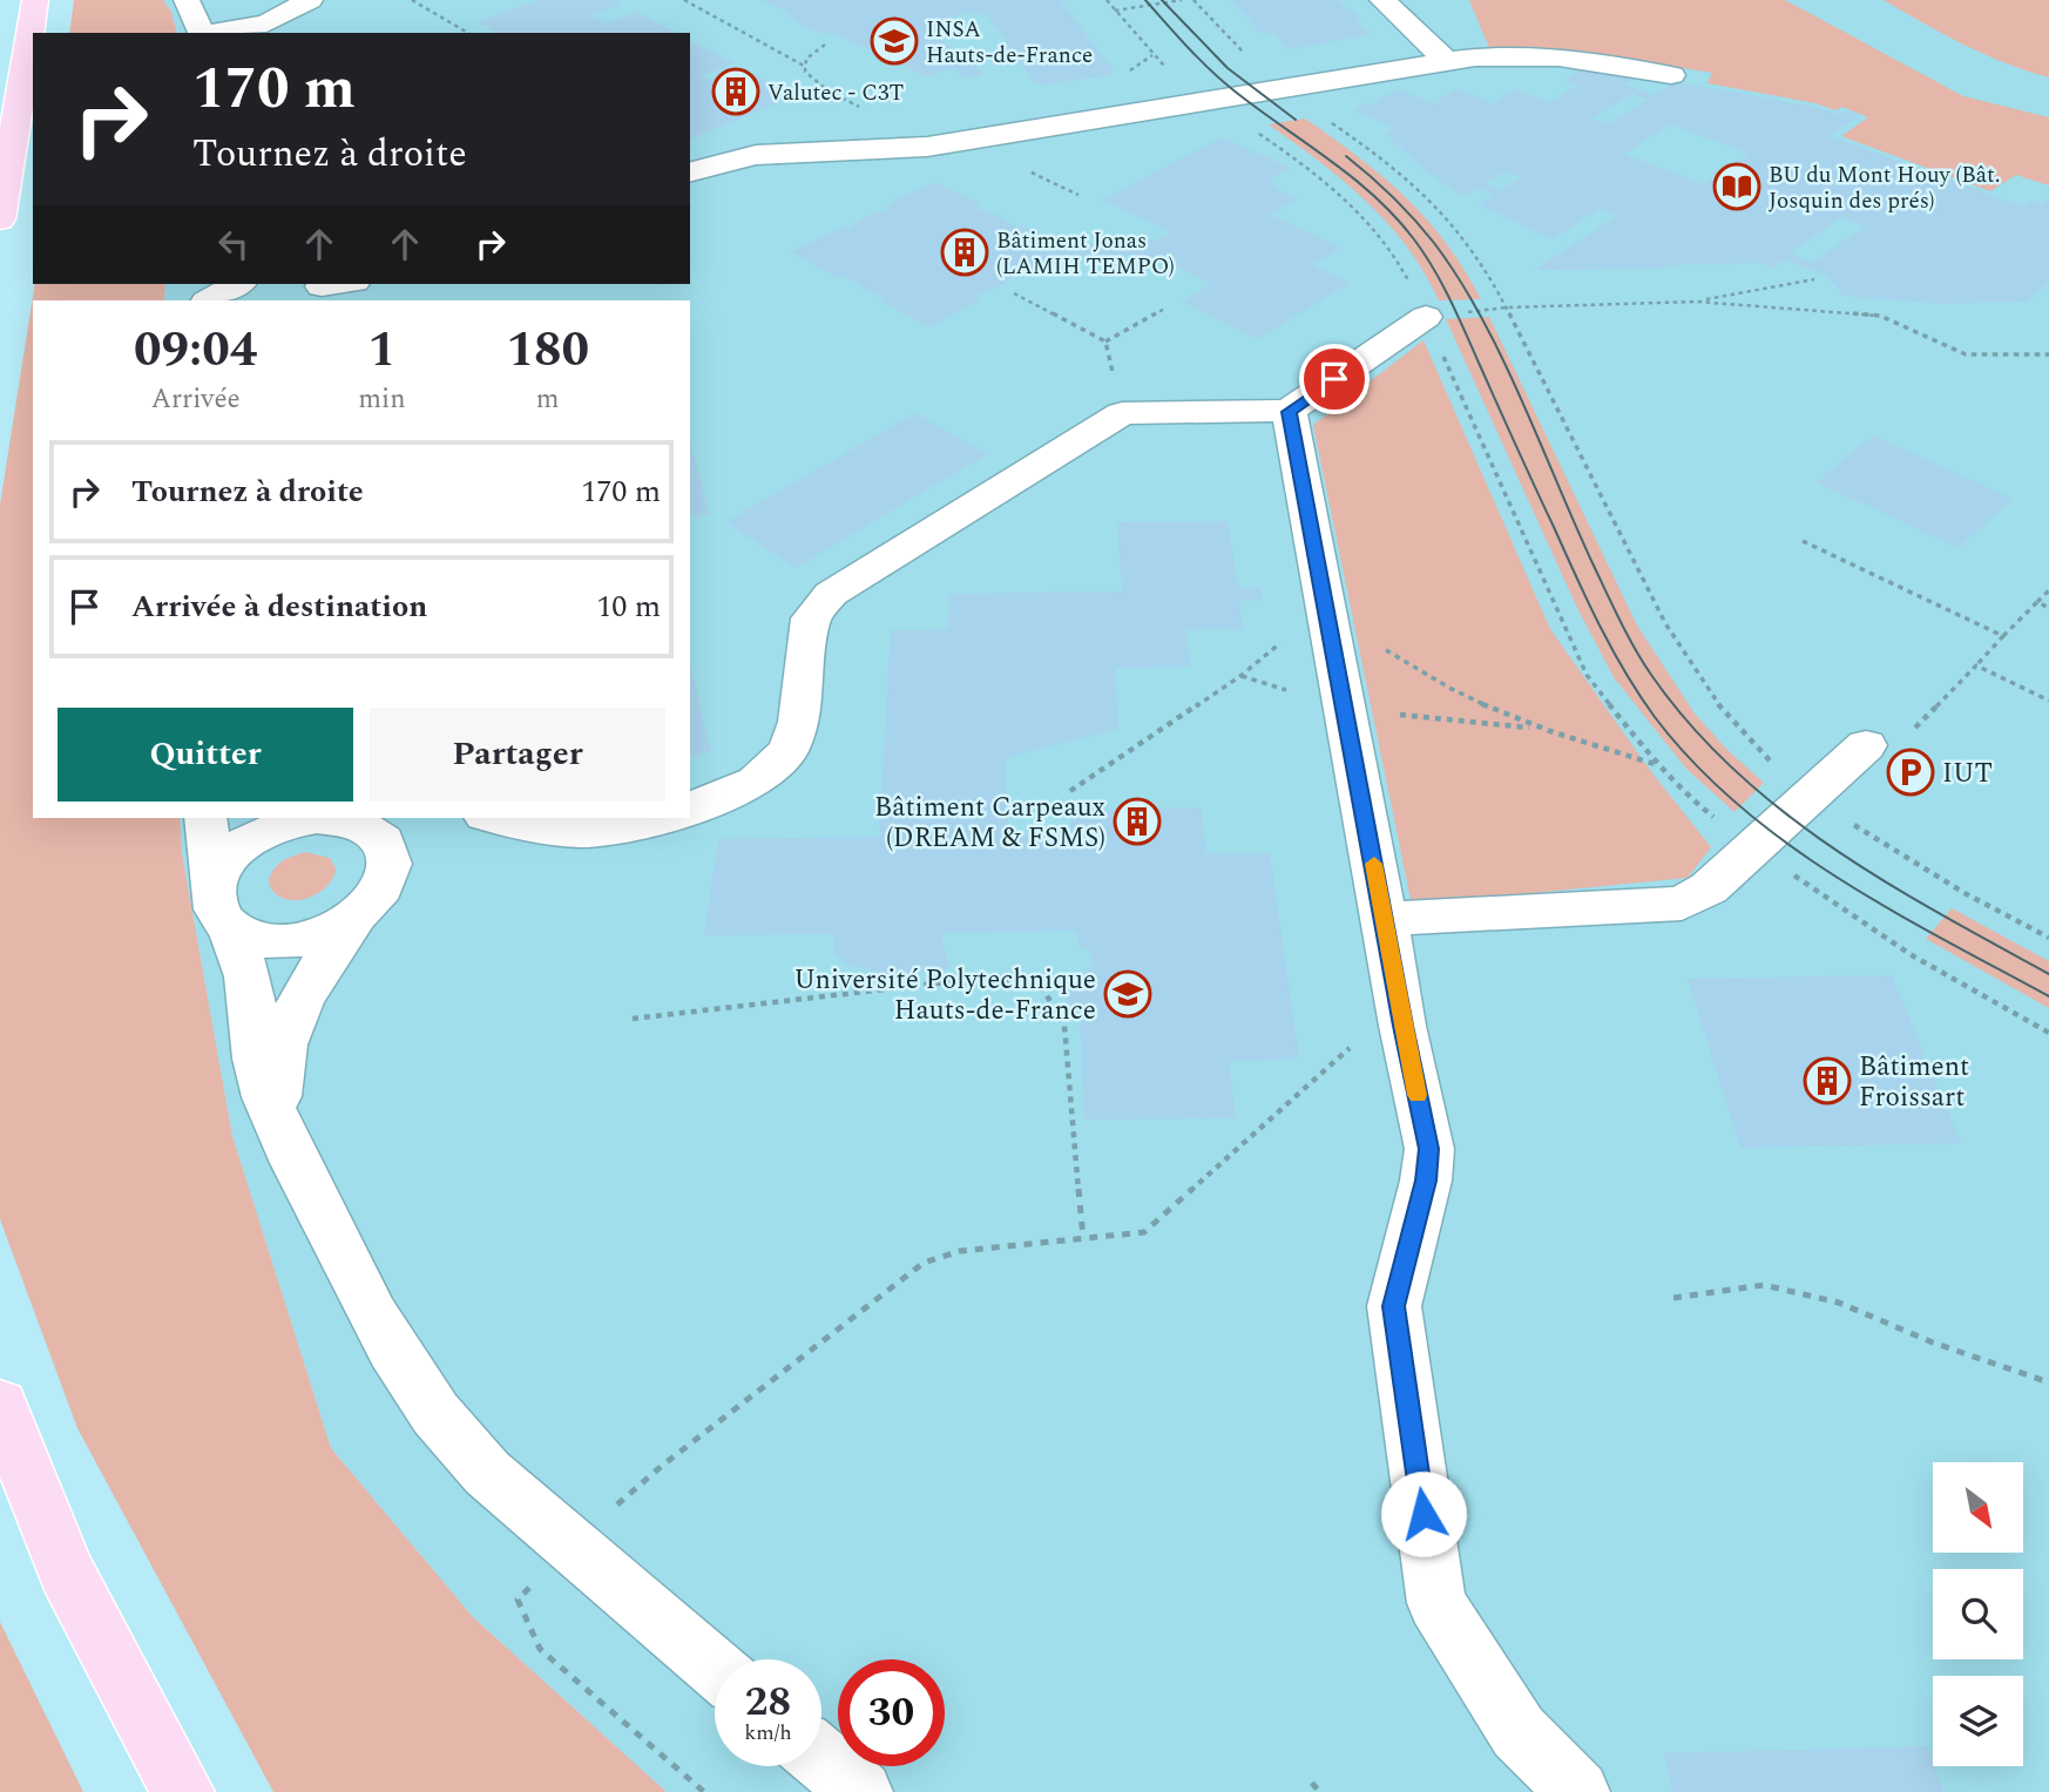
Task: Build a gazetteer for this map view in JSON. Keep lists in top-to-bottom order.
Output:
{
  "places": {
    "school or university": ["INSA Hauts-de-France", "Université Polytechnique Hauts-de-France"],
    "building": [
      "Valutec - C3T",
      "Bâtiment Jonas (LAMIH TEMPO)",
      "Bâtiment Carpeaux (DREAM & FSMS)",
      "Bâtiment Froissart"
    ],
    "library": ["BU du Mont Houy (Bât. Josquin des prés)"],
    "parking": ["IUT"]
  },
  "north": "bottom right",
  "page": {
    "turn": ["170 m", "Tournez à droite"],
    "eta": [
      "09:04",
      "Arrivée",
      "1",
      "min",
      "180",
      "m"
    ],
    "list": [
      {
        "name": "Tournez à droite",
        "value": "170 m"
      },
      {
        "name": "Arrivée à destination",
        "value": "10 m"
      }
    ],
    "buttons": ["Quitter", "Partager"],
    "speed": "28 km/h",
    "limit": "30"
  }
}
